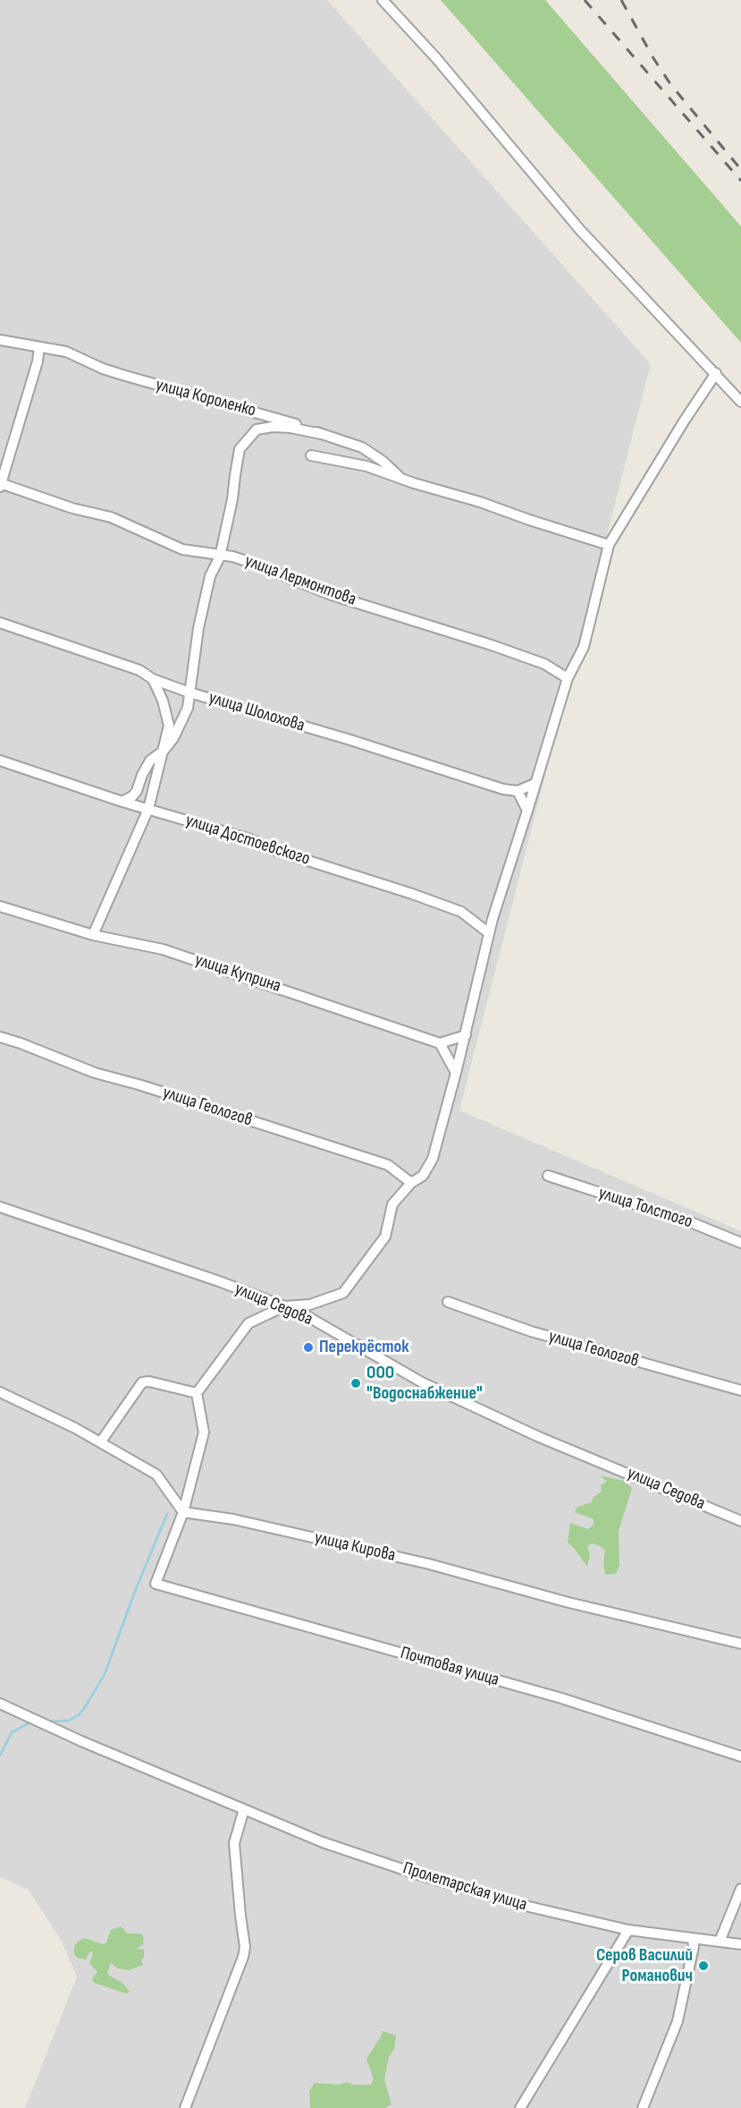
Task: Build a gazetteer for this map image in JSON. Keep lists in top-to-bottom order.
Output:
{
  "streets": {
    "street": [
      "улица Короленко",
      "улица Лермонтова",
      "улица Шолохова",
      "улица Достоевского",
      "улица Куприна",
      "улица Геологов",
      "улица Толстого",
      "улица Седова",
      "улица Кирова",
      "Почтовая улица",
      "Пролетарская улица"
    ]
  },
  "crossings": [
    ["улица Кирова", "Почтовая улица"]
  ],
  "places": ["Перекрёсток", "ООО \"Водоснабжение\"", "Серов Василий Романович"]
}
